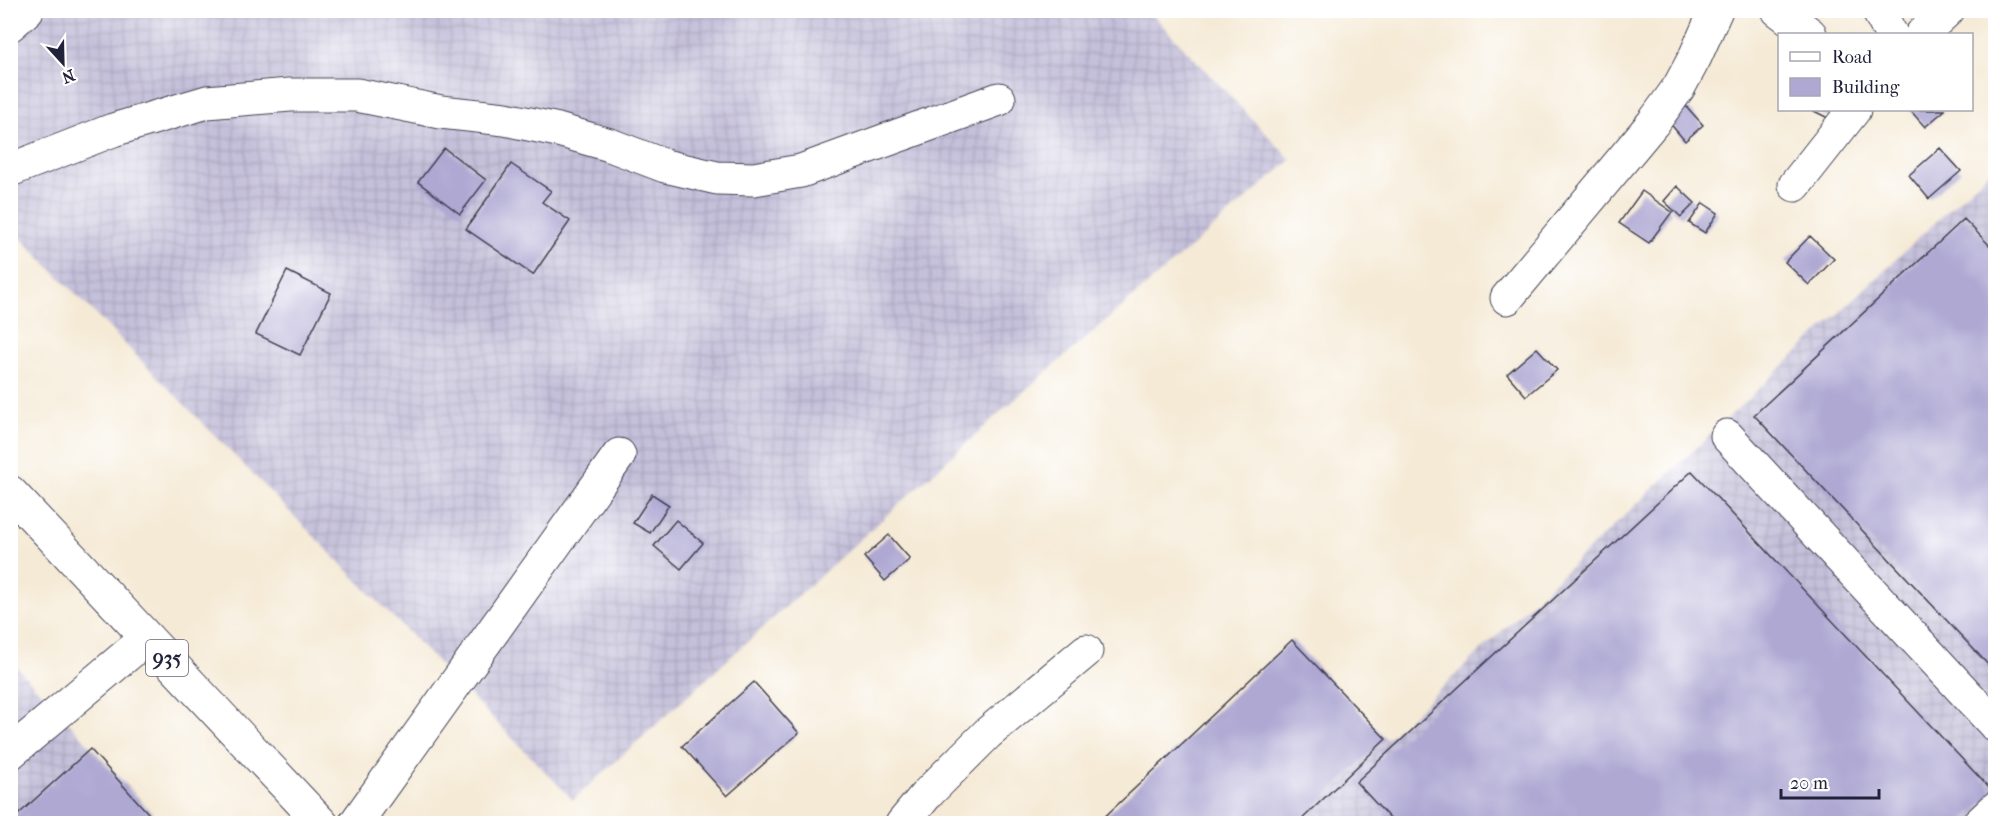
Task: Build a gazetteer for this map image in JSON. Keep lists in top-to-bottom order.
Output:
{
  "streets": {
    "street": ["935"]
  },
  "legend": ["Road", "Building"],
  "scale_bar": "20 m",
  "north": "bottom"
}
